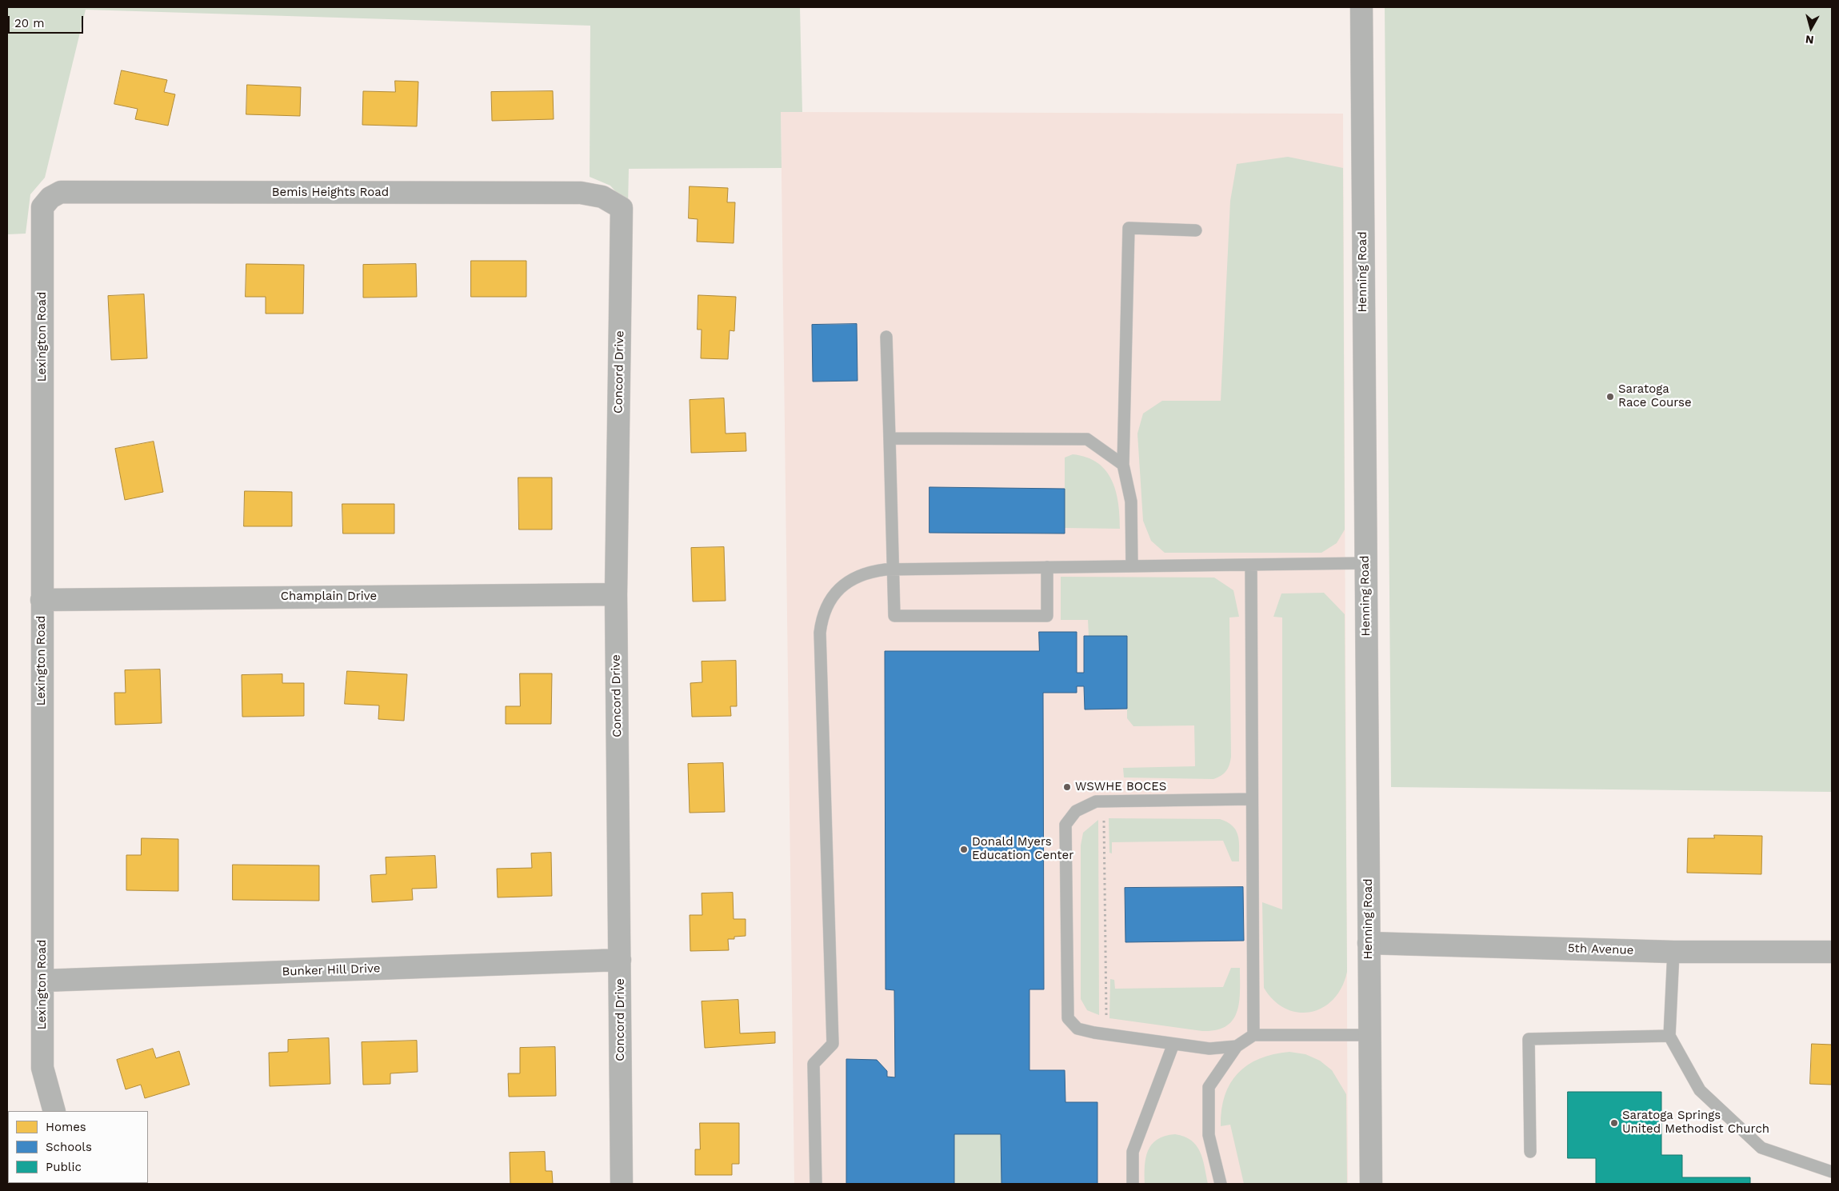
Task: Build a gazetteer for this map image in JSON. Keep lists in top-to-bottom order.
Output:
{
  "streets": {
    "street": [
      "Bemis Heights Road",
      "Henning Road",
      "Lexington Road",
      "Concord Drive",
      "Champlain Drive",
      "5th Avenue",
      "Bunker Hill Drive"
    ]
  },
  "crossings": [
    ["Bemis Heights Road", "Lexington Road"],
    ["Bemis Heights Road", "Concord Drive"],
    ["Henning Road", "5th Avenue"],
    ["Lexington Road", "Champlain Drive"],
    ["Lexington Road", "Bunker Hill Drive"],
    ["Concord Drive", "Champlain Drive"],
    ["Concord Drive", "Bunker Hill Drive"]
  ],
  "places": [
    "Saratoga Race Course",
    "WSWHE BOCES",
    "Donald Myers Education Center",
    "Saratoga Springs United Methodist Church"
  ],
  "legend": ["Homes", "Schools", "Public"],
  "scale_bar": "20 m",
  "north": "bottom"
}
